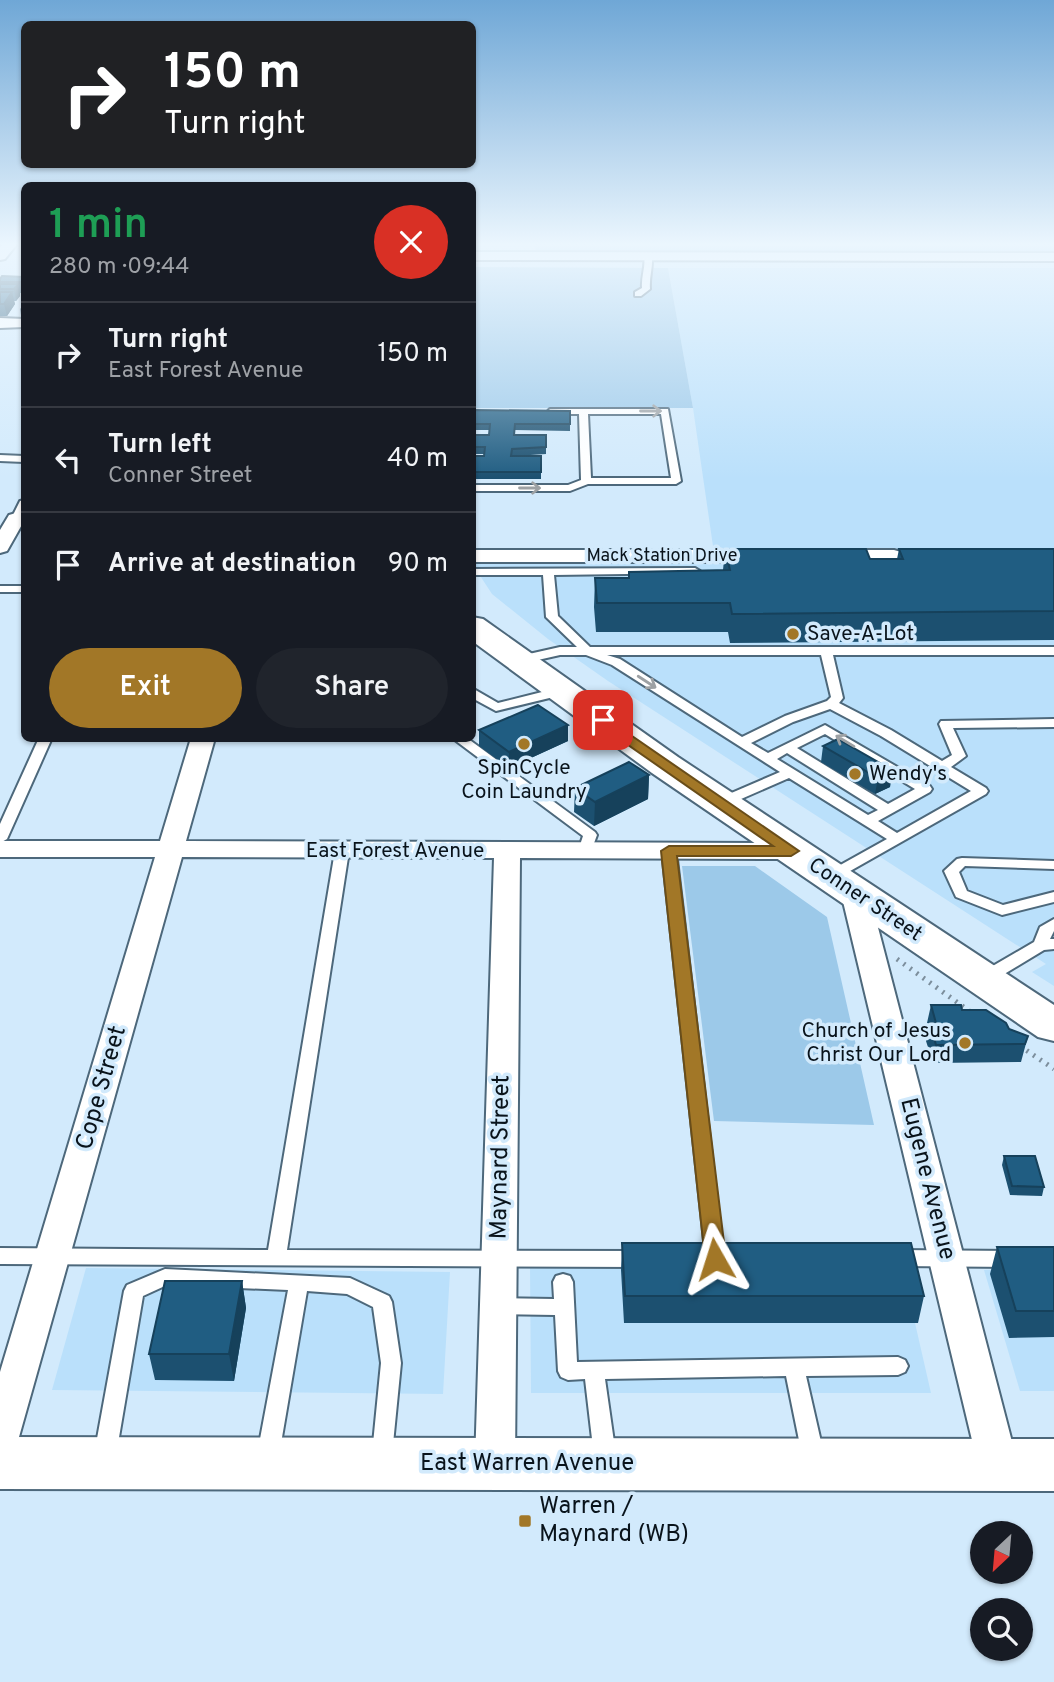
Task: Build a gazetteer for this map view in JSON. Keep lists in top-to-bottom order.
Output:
{
  "streets": {
    "main road": ["Conner Street", "East Warren Avenue"],
    "street": [
      "Mack Station Drive",
      "East Forest Avenue",
      "Cope Street",
      "Maynard Street",
      "Eugene Avenue"
    ]
  },
  "crossings": [
    ["East Forest Avenue", "Conner Street"],
    ["East Forest Avenue", "Cope Street"],
    ["East Forest Avenue", "Maynard Street"],
    ["Conner Street", "Eugene Avenue"],
    ["Maynard Street", "East Warren Avenue"],
    ["Eugene Avenue", "East Warren Avenue"]
  ],
  "places": {
    "other": [
      "Save-A-Lot",
      "SpinCycle Coin Laundry",
      "Wendy's",
      "Church of Jesus Christ Our Lord"
    ],
    "transit": ["Warren / Maynard (WB)"]
  },
  "north": "bottom left",
  "page": {
    "turn": ["150 m", "Turn right"],
    "heading": ["1 min", "280 m · 09:44"],
    "list": [
      {
        "name": "Turn right",
        "note": "East Forest Avenue",
        "value": "150 m"
      },
      {
        "name": "Turn left",
        "note": "Conner Street",
        "value": "40 m"
      },
      {
        "name": "Arrive at destination",
        "value": "90 m"
      }
    ],
    "buttons": ["Exit", "Share"]
  }
}
